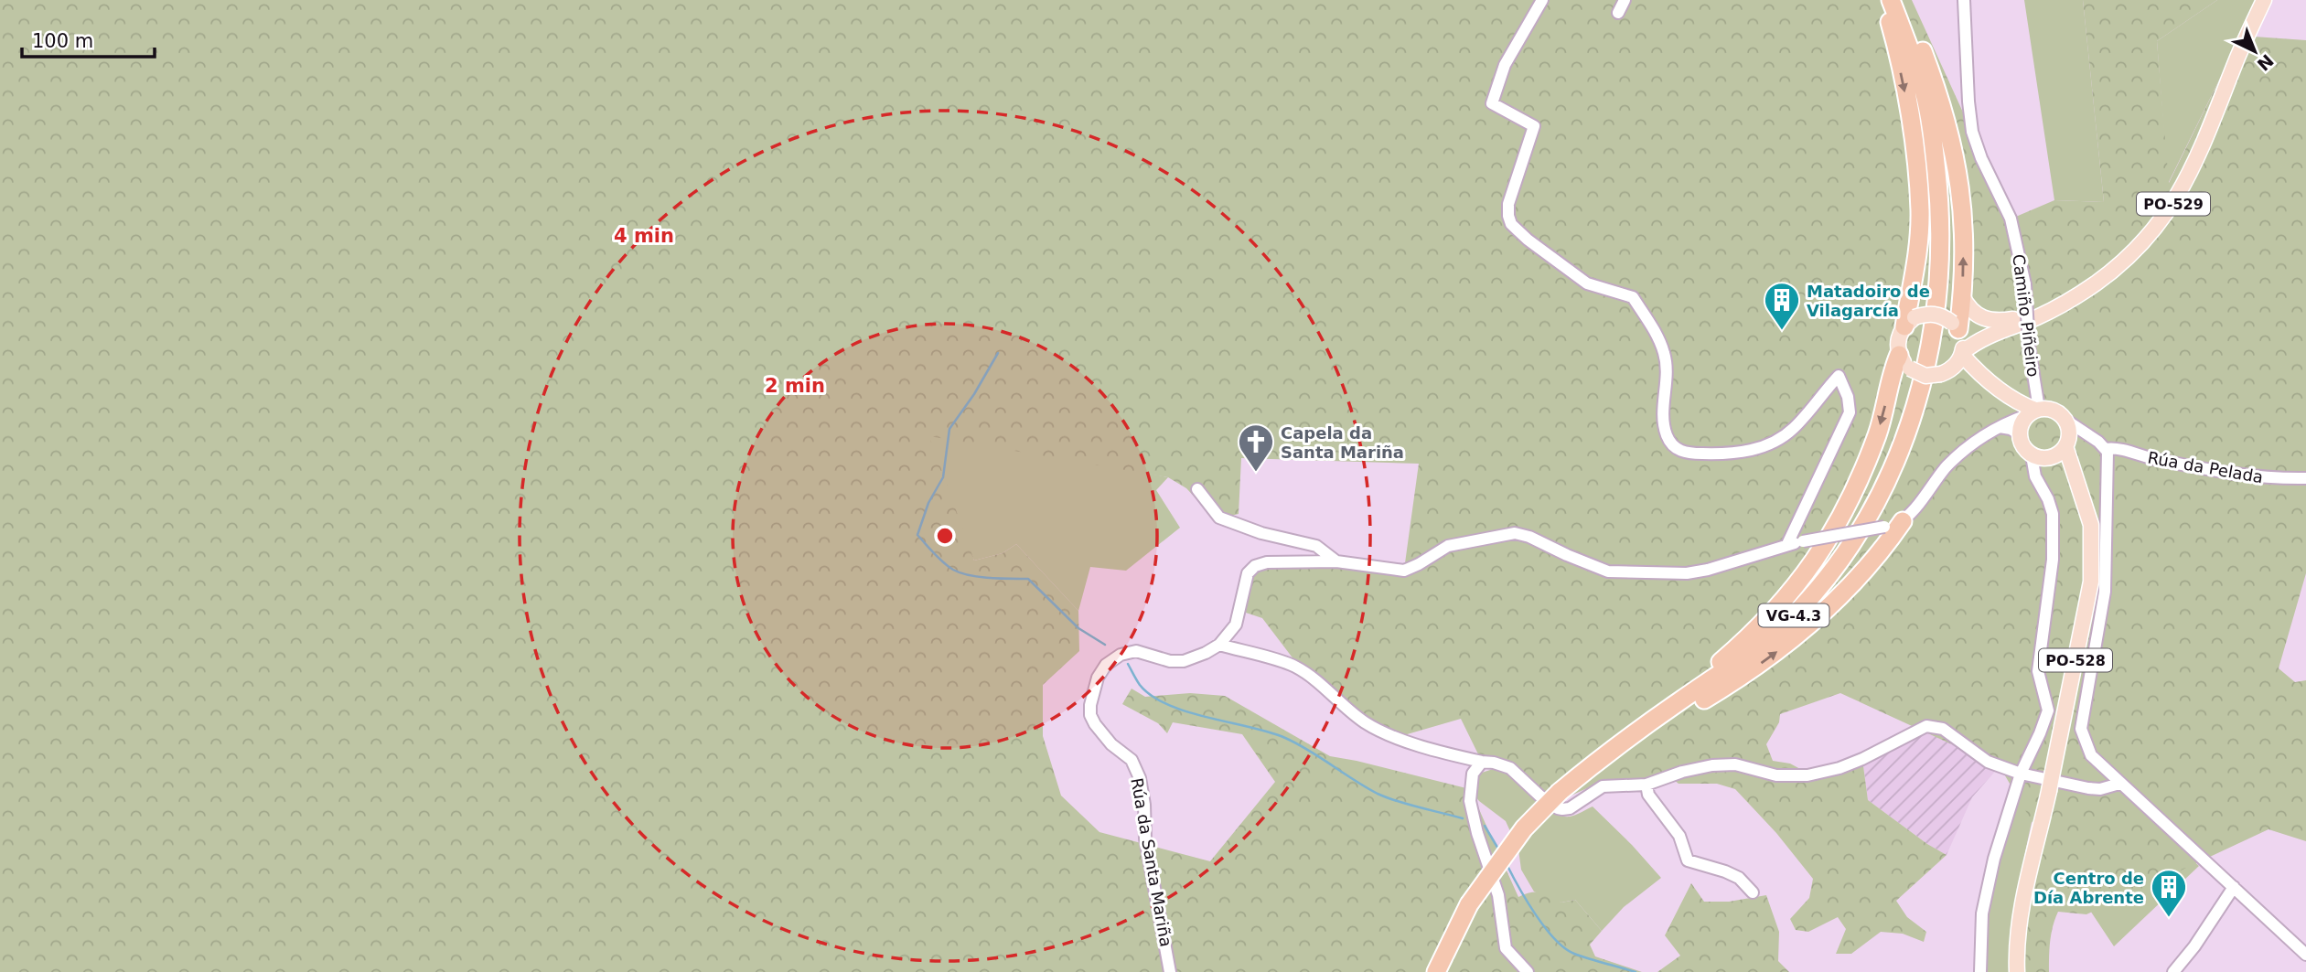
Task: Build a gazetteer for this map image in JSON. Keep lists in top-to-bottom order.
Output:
{
  "streets": {
    "highway": ["VG-4.3"],
    "main road": ["PO-529", "PO-528"],
    "street": ["Camiño Piñeiro", "Rúa da Pelada", "Rúa da Santa Mariña"]
  },
  "crossings": [
    ["Camiño Piñeiro", "PO-528"]
  ],
  "places": {
    "building": ["Matadoiro de Vilagarcía", "Centro de Día Abrente"],
    "church": ["Capela da Santa Mariña"]
  },
  "scale_bar": "100 m",
  "north": "bottom right",
  "rings": ["4 min", "2 min"]
}
